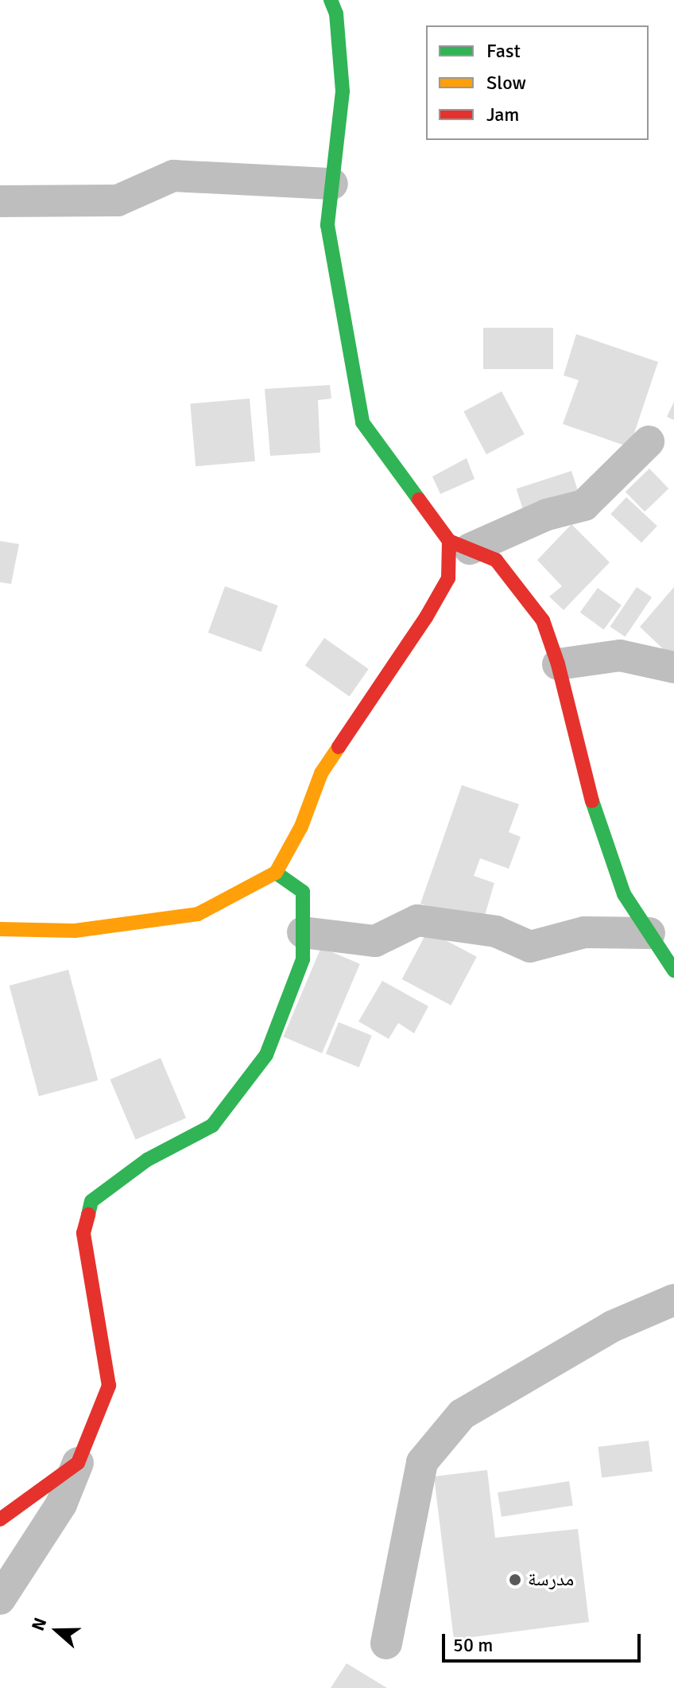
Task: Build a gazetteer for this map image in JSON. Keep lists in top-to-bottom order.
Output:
{
  "places": ["مدرسة"],
  "legend": ["Fast", "Slow", "Jam"],
  "scale_bar": "50 m",
  "north": "left"
}
